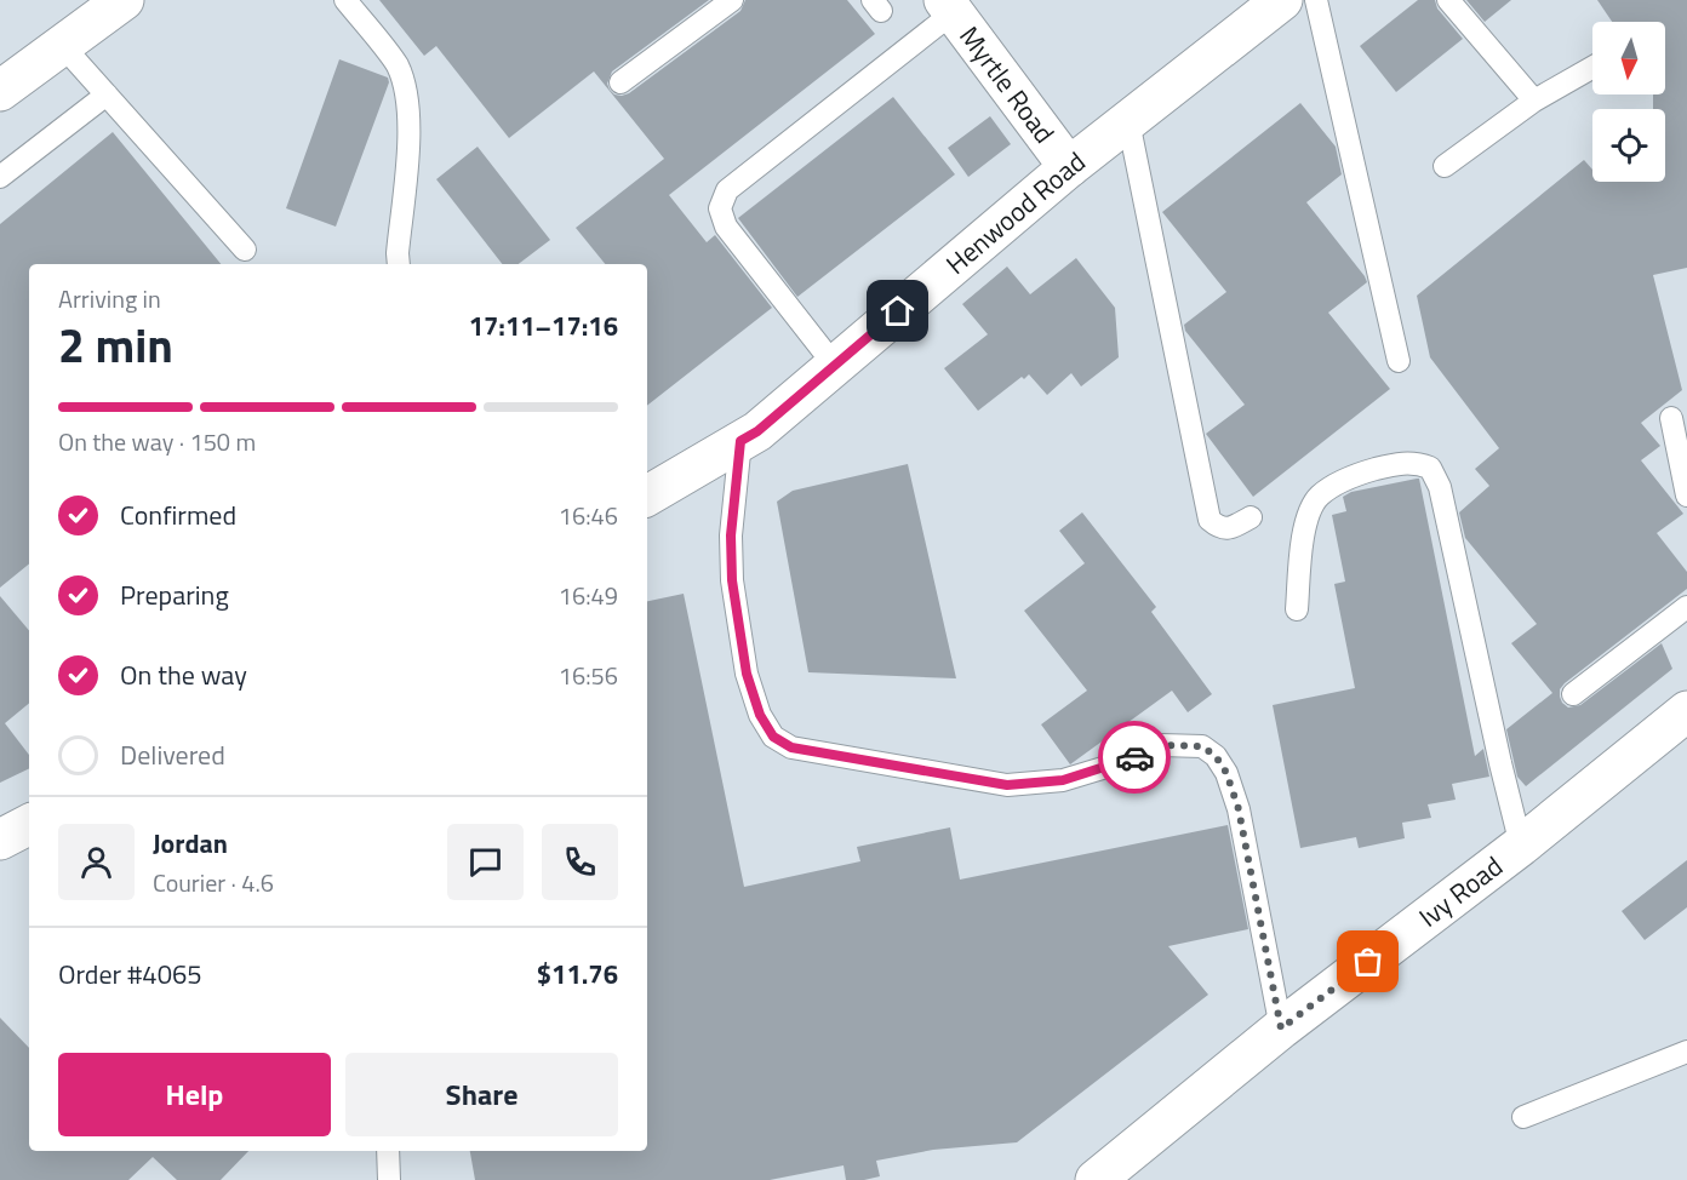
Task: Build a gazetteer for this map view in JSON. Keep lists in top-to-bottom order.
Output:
{
  "streets": {
    "street": ["Myrtle Road", "Henwood Road", "Ivy Road"]
  },
  "crossings": [
    ["Myrtle Road", "Henwood Road"]
  ],
  "north": "bottom",
  "page": {
    "heading": ["2 min", "Arriving in", "17:11–17:16"],
    "panel": [
      "Jordan",
      "Courier · 4.6",
      "Order #4065",
      "$11.76"
    ],
    "bar": "On the way · 150 m",
    "list": [
      ["Confirmed", "16:46"],
      ["Preparing", "16:49"],
      ["On the way", "16:56"],
      "Delivered"
    ],
    "buttons": ["Help", "Share"]
  }
}
